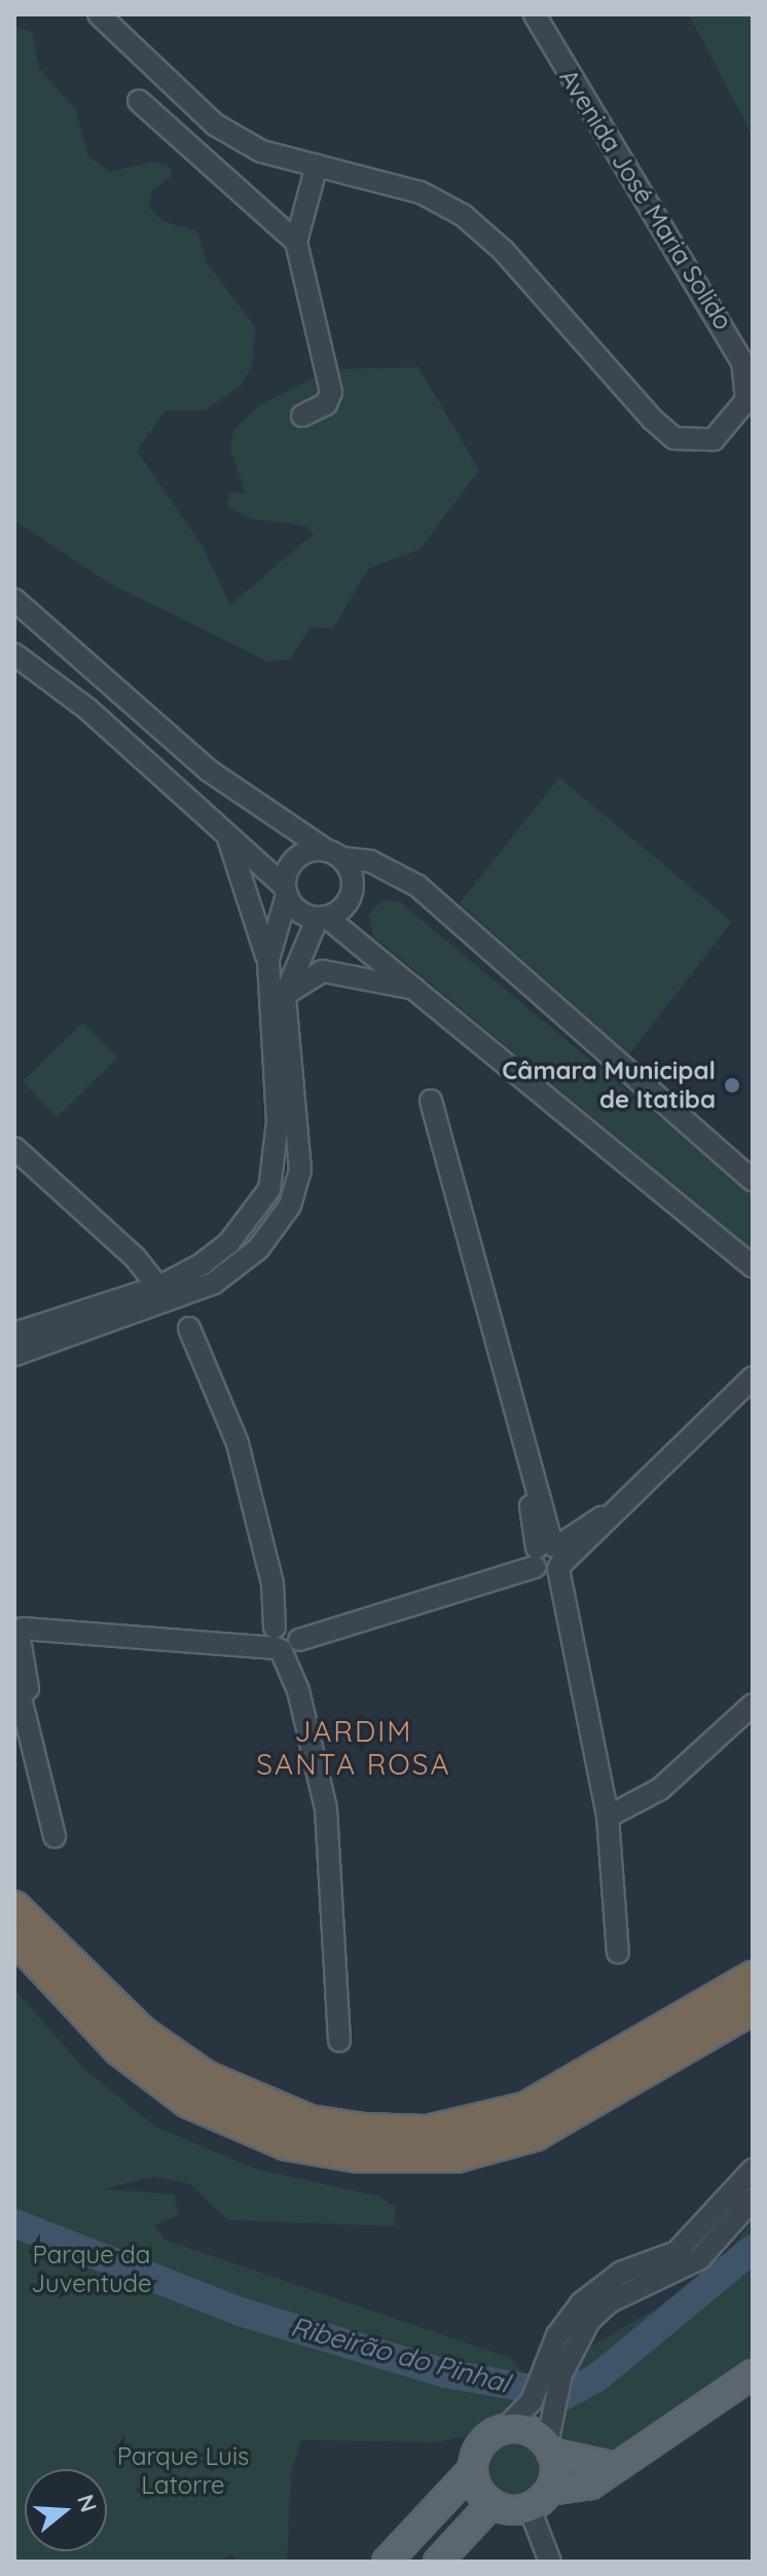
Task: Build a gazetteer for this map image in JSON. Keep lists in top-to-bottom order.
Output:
{
  "streets": {
    "street": ["Avenida José Maria Solido"]
  },
  "districts": ["JARDIM SANTA ROSA"],
  "water": ["Ribeirão do Pinhal"],
  "parks": ["Parque da Juventude", "Parque Luis Latorre"],
  "places": ["Câmara Municipal de Itatiba"],
  "north": "right"
}
